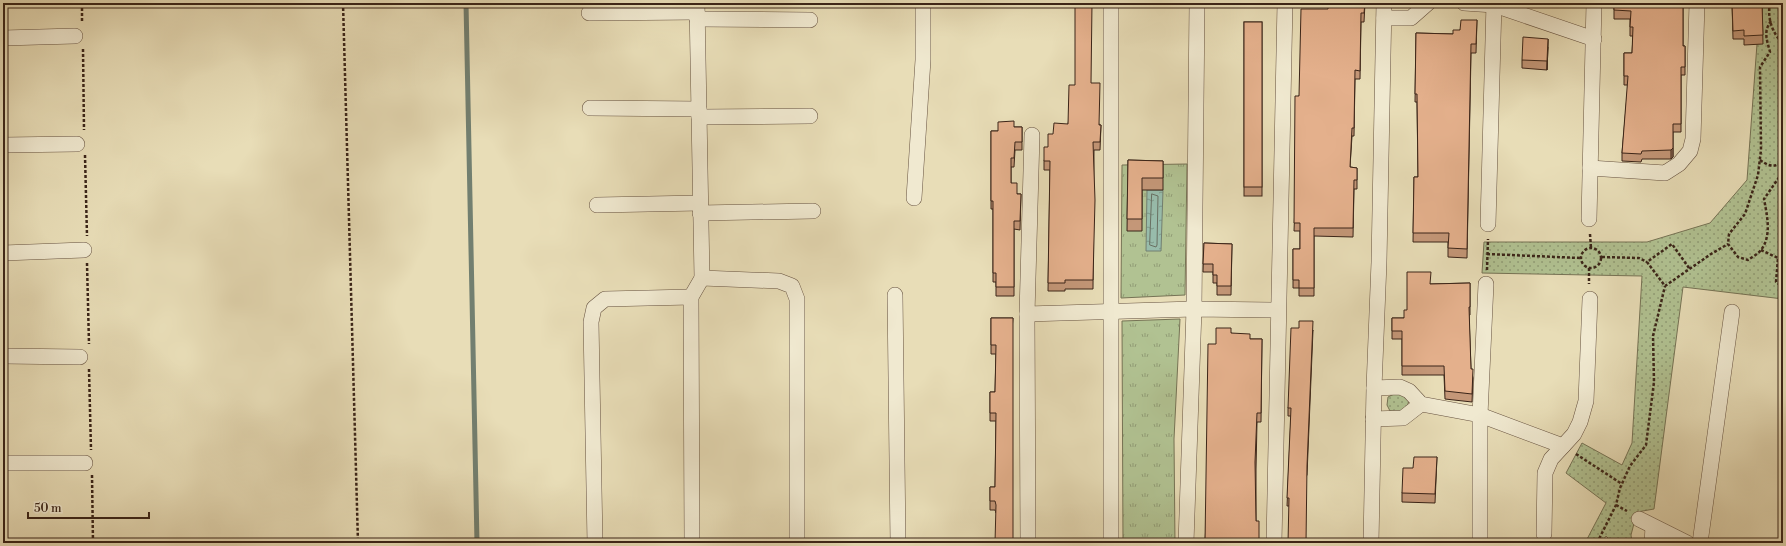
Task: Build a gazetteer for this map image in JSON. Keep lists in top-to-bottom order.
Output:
{
  "scale_bar": "50 m"
}
